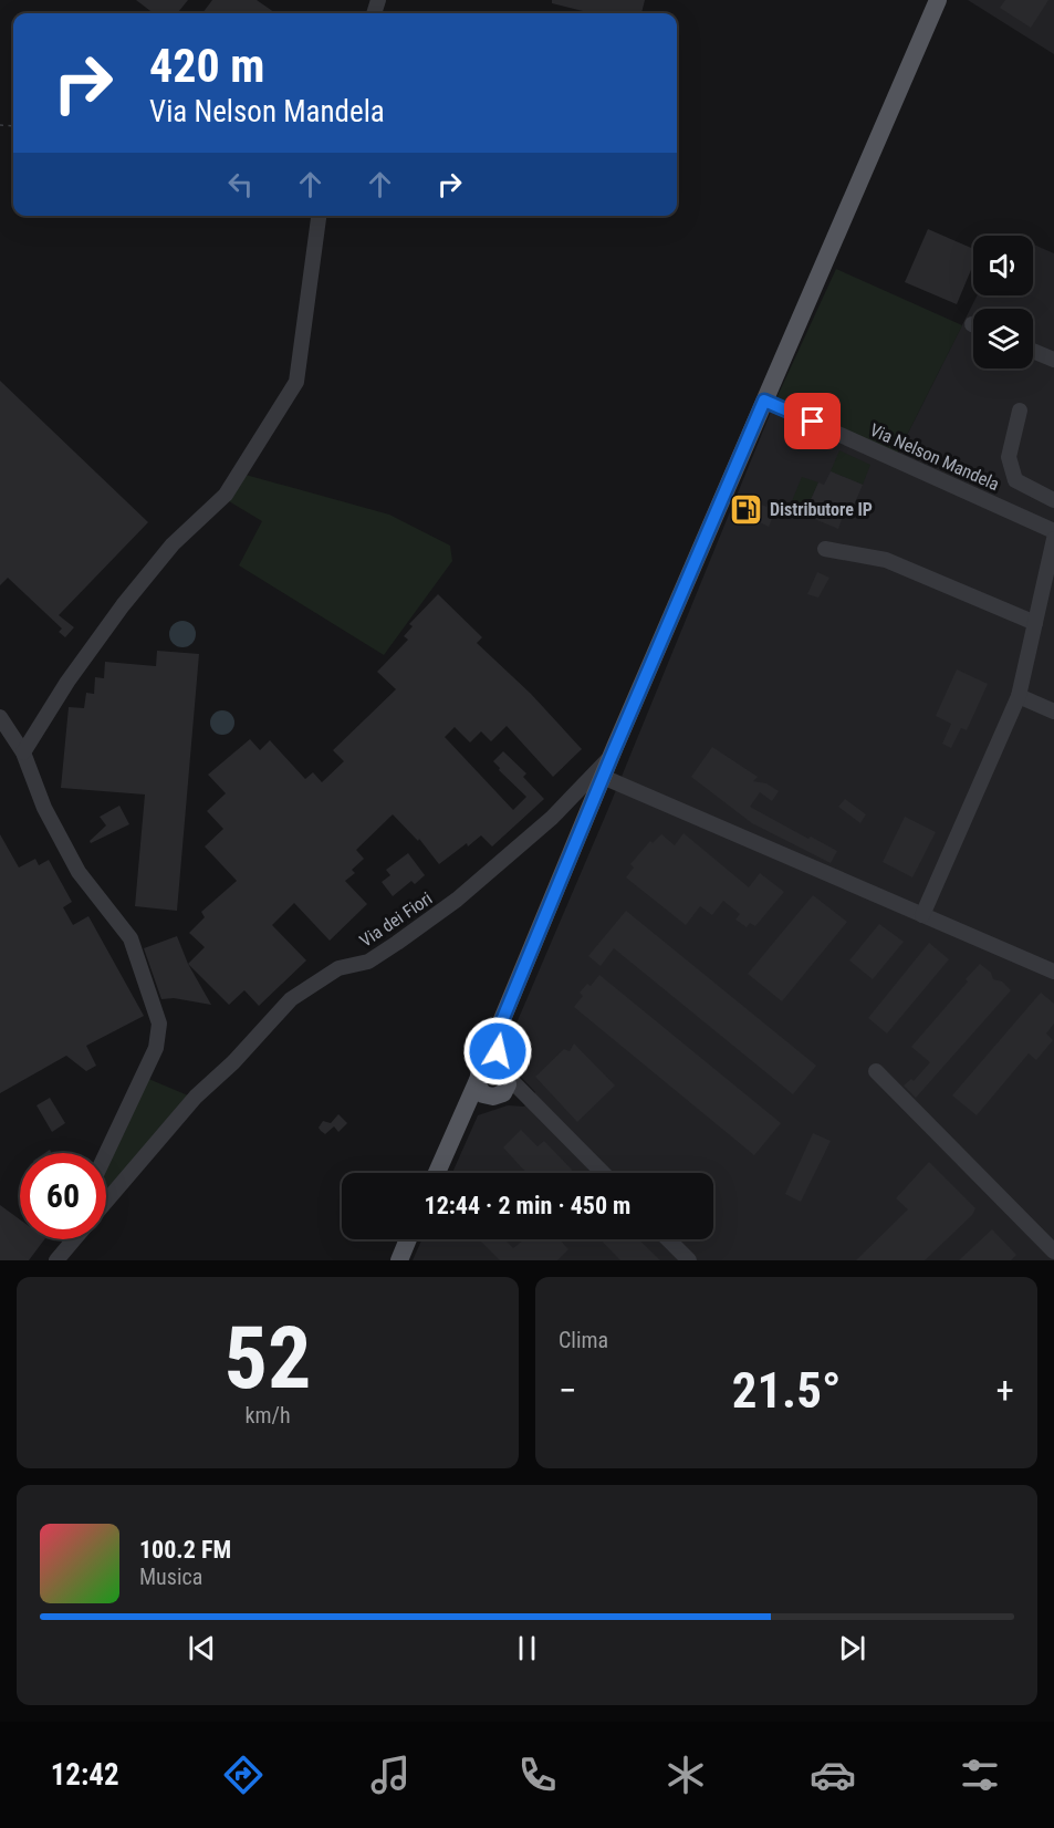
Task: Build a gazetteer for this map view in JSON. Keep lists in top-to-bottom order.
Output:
{
  "streets": {
    "street": ["Via Nelson Mandela", "Via dei Fiori"]
  },
  "places": {
    "fuel station": ["Distributore IP"]
  },
  "page": {
    "turn": ["420 m", "Via Nelson Mandela"],
    "limit": "60",
    "trip": "12:44 · 2 min · 450 m",
    "tile": [
      ["52", "km/h"],
      "Clima"
    ],
    "heat": ["−", "21.5°", "+"],
    "song": ["100.2 FM", "Musica"],
    "tabs": "12:42"
  }
}
